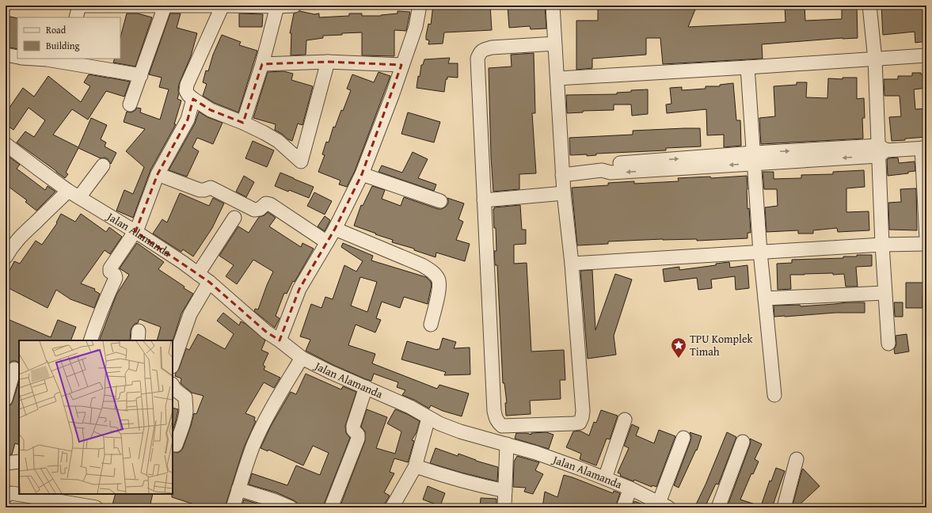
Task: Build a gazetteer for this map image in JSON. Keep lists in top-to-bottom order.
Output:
{
  "streets": {
    "street": ["Jalan Alamanda"]
  },
  "places": {
    "place": ["TPU Komplek Timah"]
  },
  "legend": ["Road", "Building"]
}
